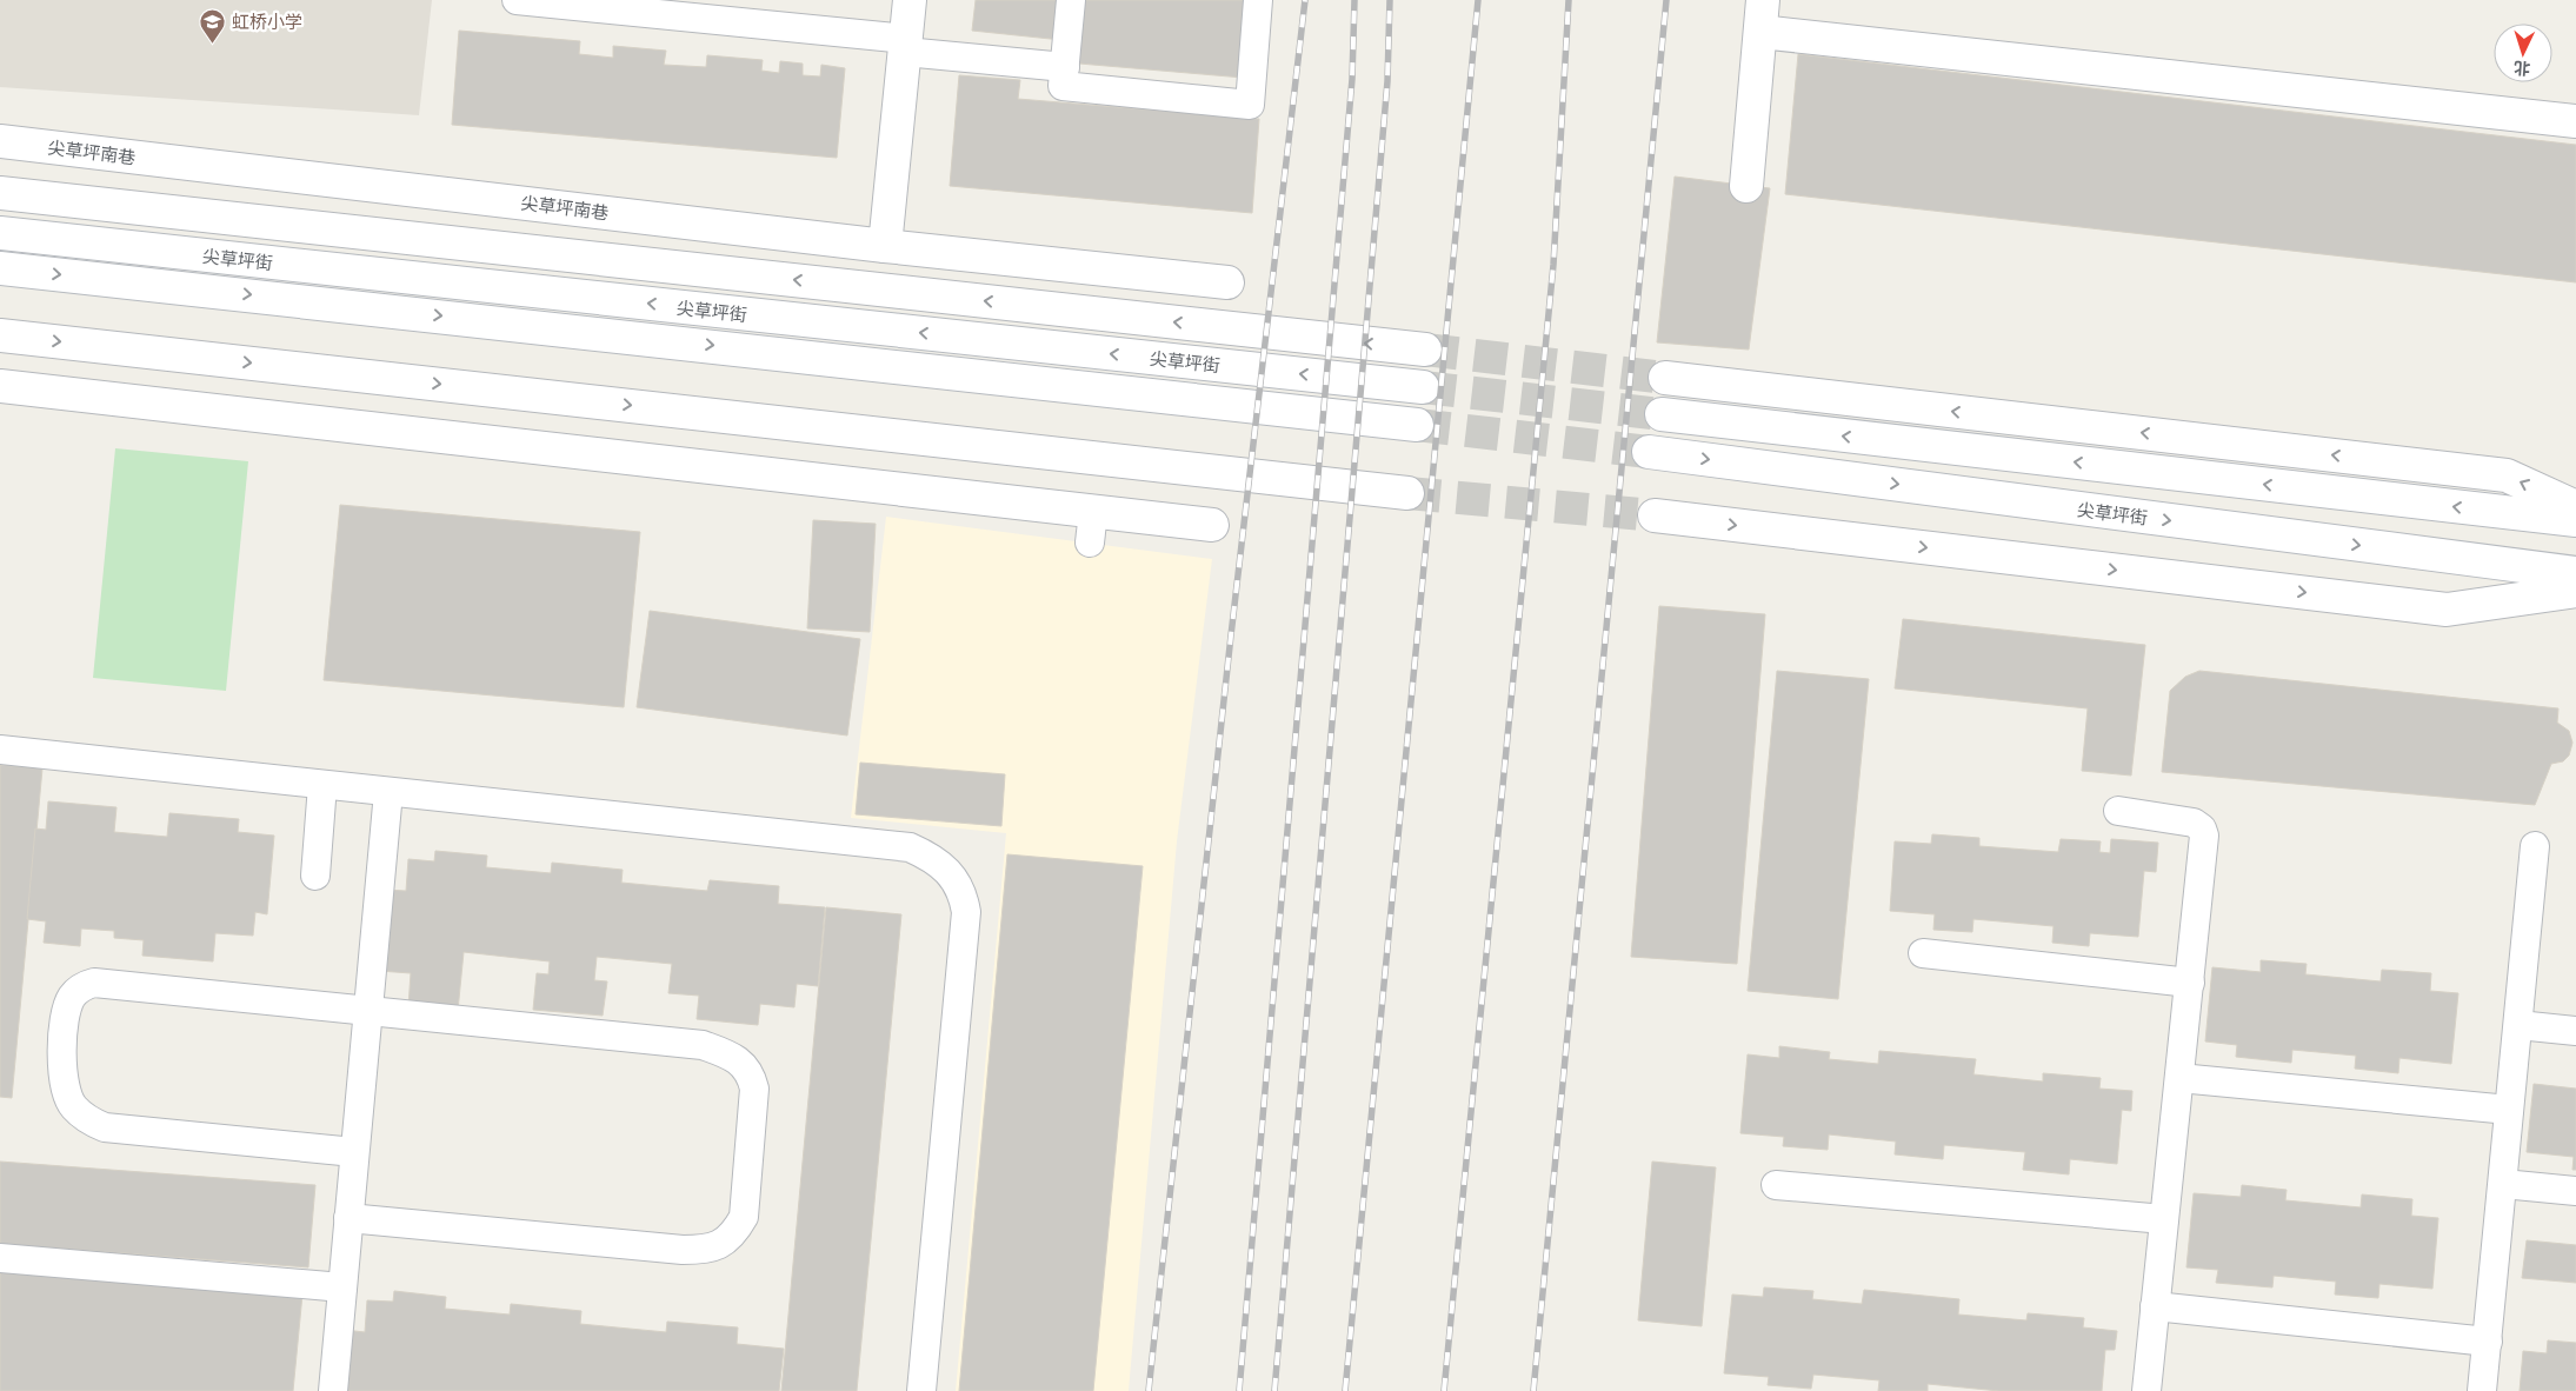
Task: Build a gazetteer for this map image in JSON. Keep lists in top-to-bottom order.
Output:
{
  "streets": {
    "street": ["尖草坪南巷", "尖草坪街"]
  },
  "places": {
    "school or university": ["虹桥小学"]
  },
  "north": "bottom"
}
